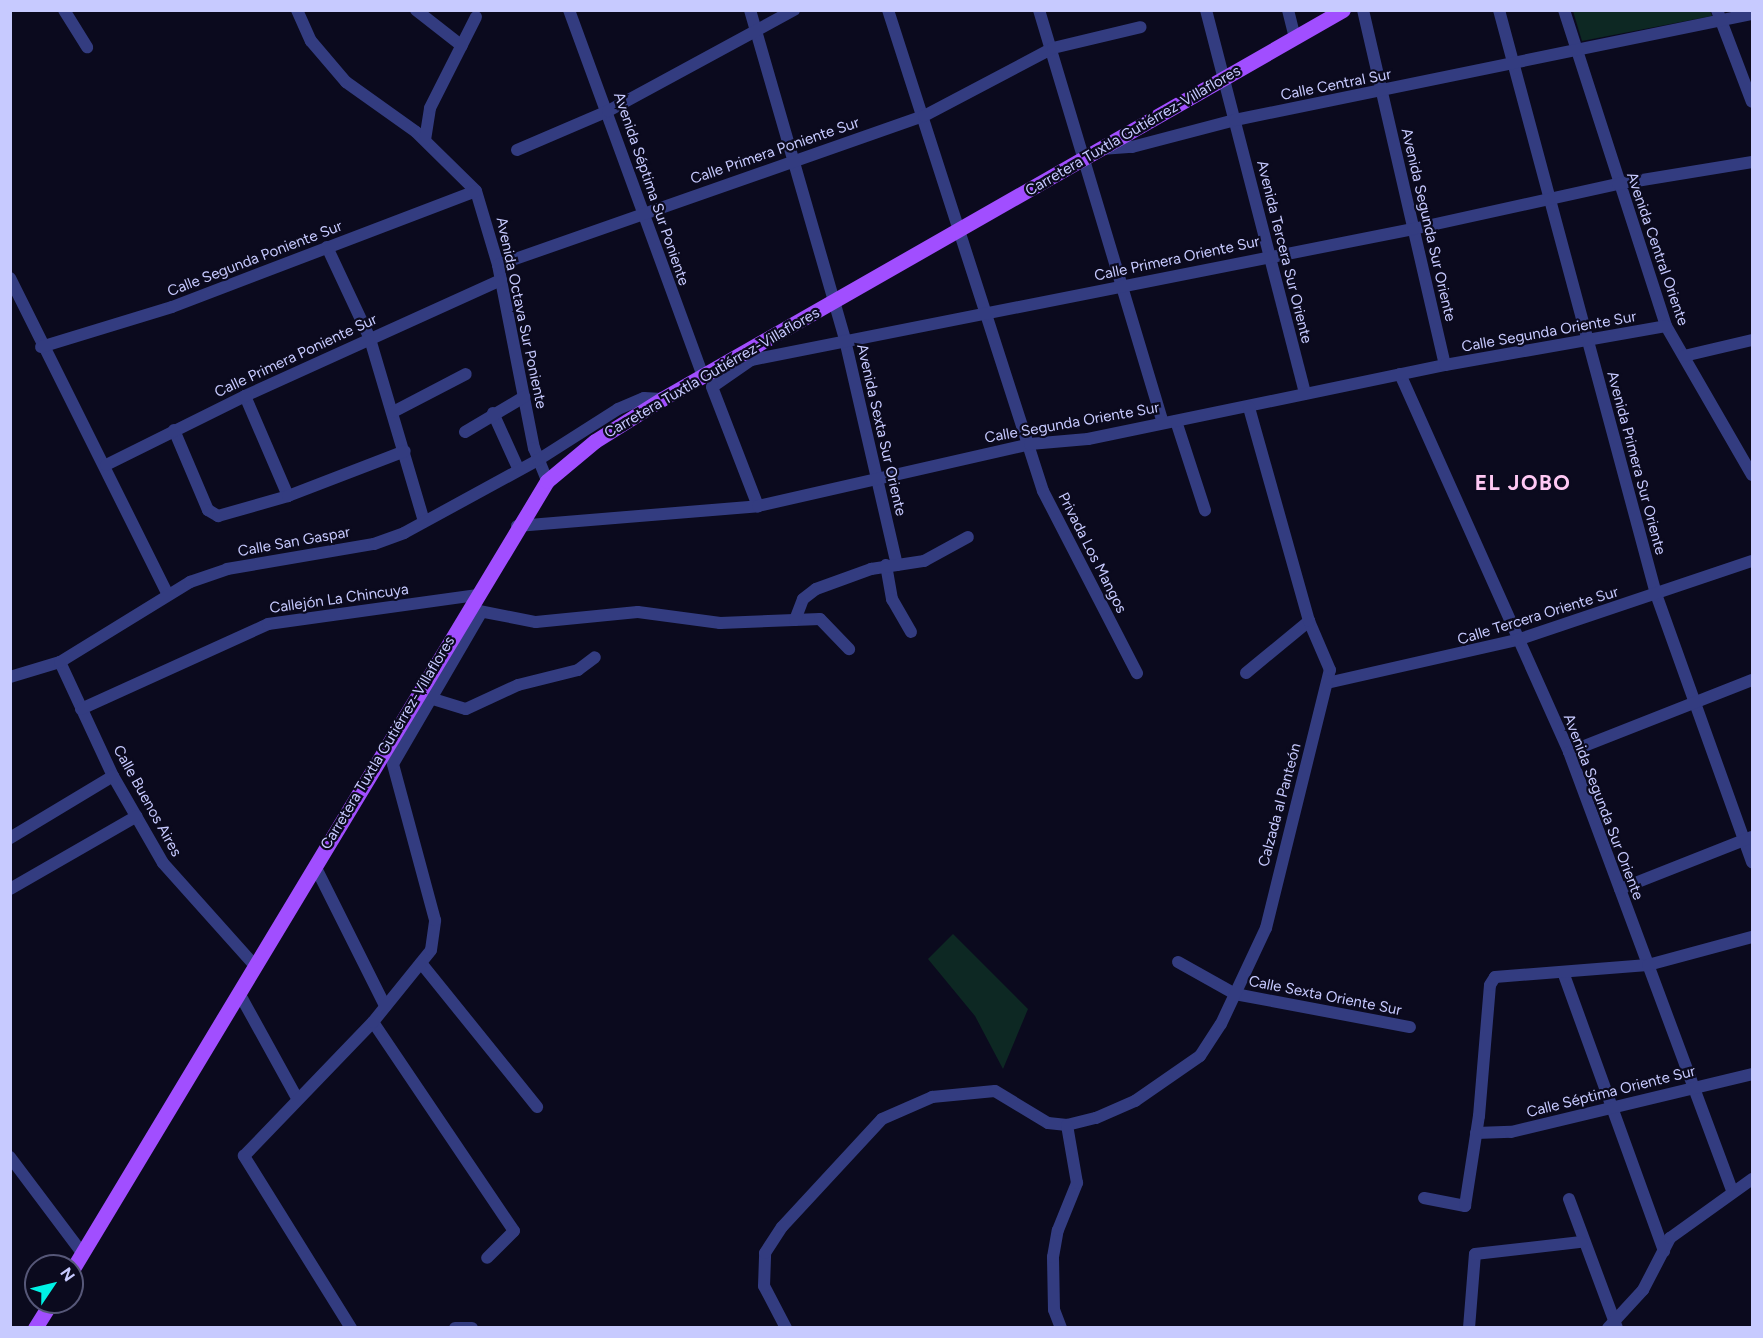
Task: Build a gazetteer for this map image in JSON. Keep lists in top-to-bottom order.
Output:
{
  "streets": {
    "main road": ["Carretera Tuxtla Gutiérrez-Villaflores"],
    "street": [
      "Calle Central Sur",
      "Calle Primera Poniente Sur",
      "Avenida Séptima Sur Poniente",
      "Avenida Segunda Sur Oriente",
      "Avenida Central Oriente",
      "Avenida Tercera Sur Oriente",
      "Calle Segunda Poniente Sur",
      "Calle Primera Oriente Sur",
      "Avenida Octava Sur Poniente",
      "Calle Segunda Oriente Sur",
      "Avenida Sexta Sur Oriente",
      "Avenida Primera Sur Oriente",
      "Calle San Gaspar",
      "Privada Los Mangos",
      "Callejón La Chincuya",
      "Calle Tercera Oriente Sur",
      "Calle Buenos Aires",
      "Calzada al Panteón",
      "Calle Sexta Oriente Sur",
      "Calle Séptima Oriente Sur"
    ]
  },
  "crossings": [
    ["Calle Central Sur", "Carretera Tuxtla Gutiérrez-Villaflores"],
    ["Calle Central Sur", "Avenida Segunda Sur Oriente"],
    ["Calle Central Sur", "Avenida Central Oriente"],
    ["Calle Central Sur", "Avenida Tercera Sur Oriente"],
    ["Calle Central Sur", "Avenida Primera Sur Oriente"],
    ["Carretera Tuxtla Gutiérrez-Villaflores", "Avenida Séptima Sur Poniente"],
    ["Carretera Tuxtla Gutiérrez-Villaflores", "Avenida Tercera Sur Oriente"],
    ["Carretera Tuxtla Gutiérrez-Villaflores", "Calle Primera Oriente Sur"],
    ["Carretera Tuxtla Gutiérrez-Villaflores", "Avenida Octava Sur Poniente"],
    ["Carretera Tuxtla Gutiérrez-Villaflores", "Calle Segunda Oriente Sur"],
    ["Carretera Tuxtla Gutiérrez-Villaflores", "Avenida Sexta Sur Oriente"],
    ["Carretera Tuxtla Gutiérrez-Villaflores", "Calle San Gaspar"],
    ["Carretera Tuxtla Gutiérrez-Villaflores", "Privada Los Mangos"],
    ["Carretera Tuxtla Gutiérrez-Villaflores", "Callejón La Chincuya"],
    ["Carretera Tuxtla Gutiérrez-Villaflores", "Calle Buenos Aires"],
    ["Calle Primera Poniente Sur", "Avenida Séptima Sur Poniente"],
    ["Calle Primera Poniente Sur", "Avenida Octava Sur Poniente"],
    ["Calle Primera Poniente Sur", "Avenida Sexta Sur Oriente"],
    ["Calle Primera Poniente Sur", "Privada Los Mangos"],
    ["Avenida Séptima Sur Poniente", "Calle Segunda Oriente Sur"],
    ["Avenida Segunda Sur Oriente", "Calle Primera Oriente Sur"],
    ["Avenida Segunda Sur Oriente", "Calle Segunda Oriente Sur"],
    ["Avenida Segunda Sur Oriente", "Calle Tercera Oriente Sur"],
    ["Avenida Segunda Sur Oriente", "Calle Séptima Oriente Sur"],
    ["Avenida Central Oriente", "Calle Primera Oriente Sur"],
    ["Avenida Central Oriente", "Calle Segunda Oriente Sur"],
    ["Avenida Tercera Sur Oriente", "Calle Primera Oriente Sur"],
    ["Avenida Tercera Sur Oriente", "Calle Segunda Oriente Sur"],
    ["Calle Segunda Poniente Sur", "Avenida Octava Sur Poniente"],
    ["Calle Primera Oriente Sur", "Avenida Sexta Sur Oriente"],
    ["Calle Primera Oriente Sur", "Avenida Primera Sur Oriente"],
    ["Calle Primera Oriente Sur", "Privada Los Mangos"],
    ["Avenida Octava Sur Poniente", "Calle San Gaspar"],
    ["Calle Segunda Oriente Sur", "Avenida Sexta Sur Oriente"],
    ["Calle Segunda Oriente Sur", "Avenida Primera Sur Oriente"],
    ["Calle Segunda Oriente Sur", "Privada Los Mangos"],
    ["Calle Segunda Oriente Sur", "Calzada al Panteón"],
    ["Avenida Primera Sur Oriente", "Calle Tercera Oriente Sur"],
    ["Calle San Gaspar", "Calle Buenos Aires"],
    ["Callejón La Chincuya", "Calle Buenos Aires"],
    ["Calle Tercera Oriente Sur", "Calzada al Panteón"],
    ["Calzada al Panteón", "Calle Sexta Oriente Sur"]
  ],
  "districts": ["EL JOBO"],
  "north": "top right"
}
